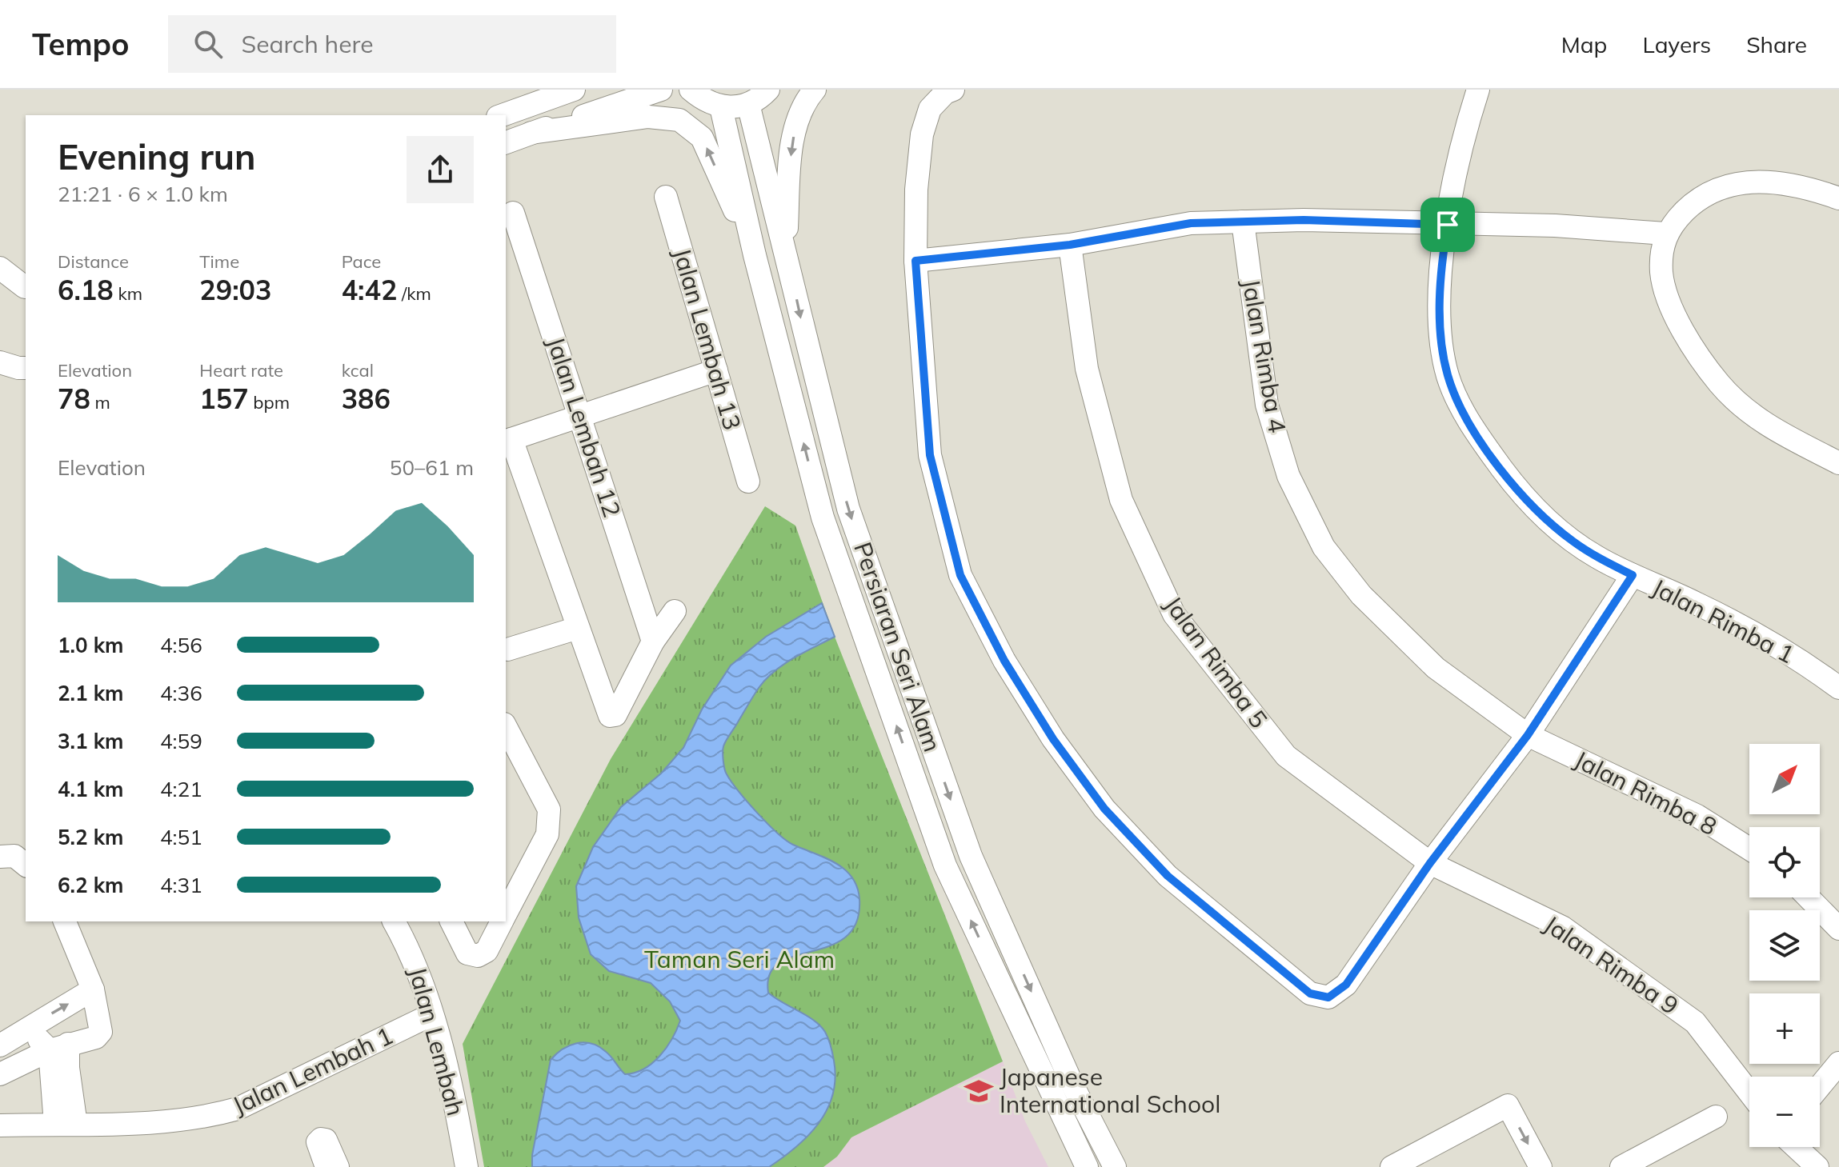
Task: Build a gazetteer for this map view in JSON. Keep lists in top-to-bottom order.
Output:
{
  "streets": {
    "street": [
      "Jalan Lembah 13",
      "Jalan Rimba 4",
      "Jalan Lembah 12",
      "Jalan Rimba 1",
      "Persiaran Seri Alam",
      "Jalan Rimba 5",
      "Jalan Rimba 8",
      "Jalan Rimba 9",
      "Jalan Lembah",
      "Jalan Lembah 1"
    ]
  },
  "crossings": [
    ["Jalan Rimba 4", "Jalan Rimba 8"],
    ["Jalan Rimba 5", "Jalan Rimba 9"],
    ["Jalan Lembah", "Jalan Lembah 1"]
  ],
  "parks": ["Taman Seri Alam"],
  "places": {
    "school or university": ["Japanese International School"]
  },
  "north": "top right",
  "page": {
    "header": "Tempo",
    "search": "Search here",
    "nav": ["Map", "Layers", "Share"],
    "heading": ["Evening run", "21:21 · 6 × 1.0 km"],
    "stats": [
      ["Distance", "6.18 km"],
      ["Time", "29:03"],
      ["Pace", "4:42 /km"],
      ["Elevation", "78 m"],
      ["Heart rate", "157 bpm"],
      ["kcal", "386"]
    ],
    "chart": ["Elevation", "50–61 m"],
    "list": [
      {
        "name": "1.0 km",
        "note": "4:56"
      },
      {
        "name": "2.1 km",
        "note": "4:36"
      },
      {
        "name": "3.1 km",
        "note": "4:59"
      },
      {
        "name": "4.1 km",
        "note": "4:21"
      },
      {
        "name": "5.2 km",
        "note": "4:51"
      },
      {
        "name": "6.2 km",
        "note": "4:31"
      }
    ],
    "map_buttons": ["+", "−"]
  }
}
